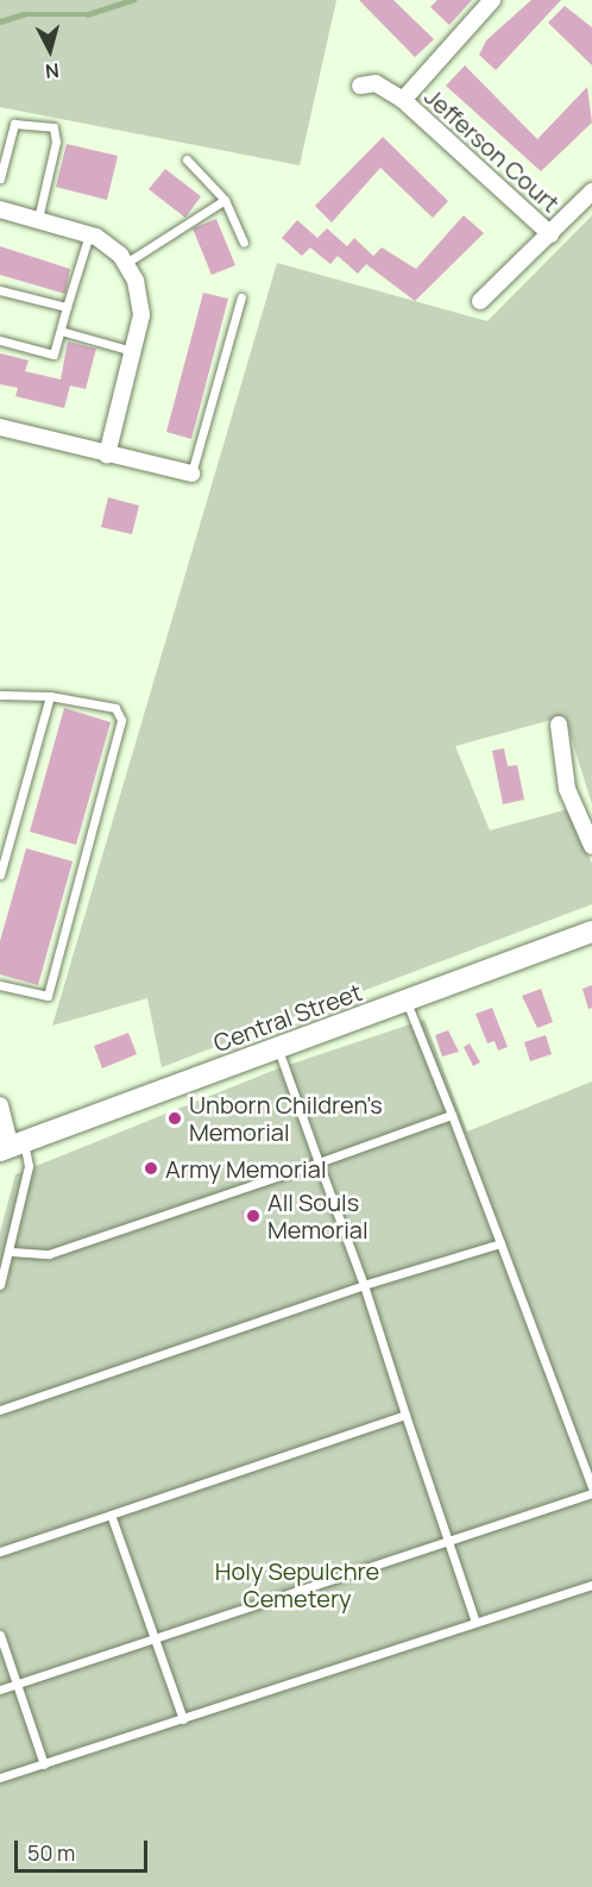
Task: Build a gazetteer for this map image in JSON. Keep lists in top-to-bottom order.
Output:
{
  "streets": {
    "main road": ["Central Street"],
    "street": ["Jefferson Court"]
  },
  "parks": ["Holy Sepulchre Cemetery"],
  "places": ["Unborn Children's Memorial", "Army Memorial", "All Souls Memorial"],
  "scale_bar": "50 m",
  "north": "bottom"
}
